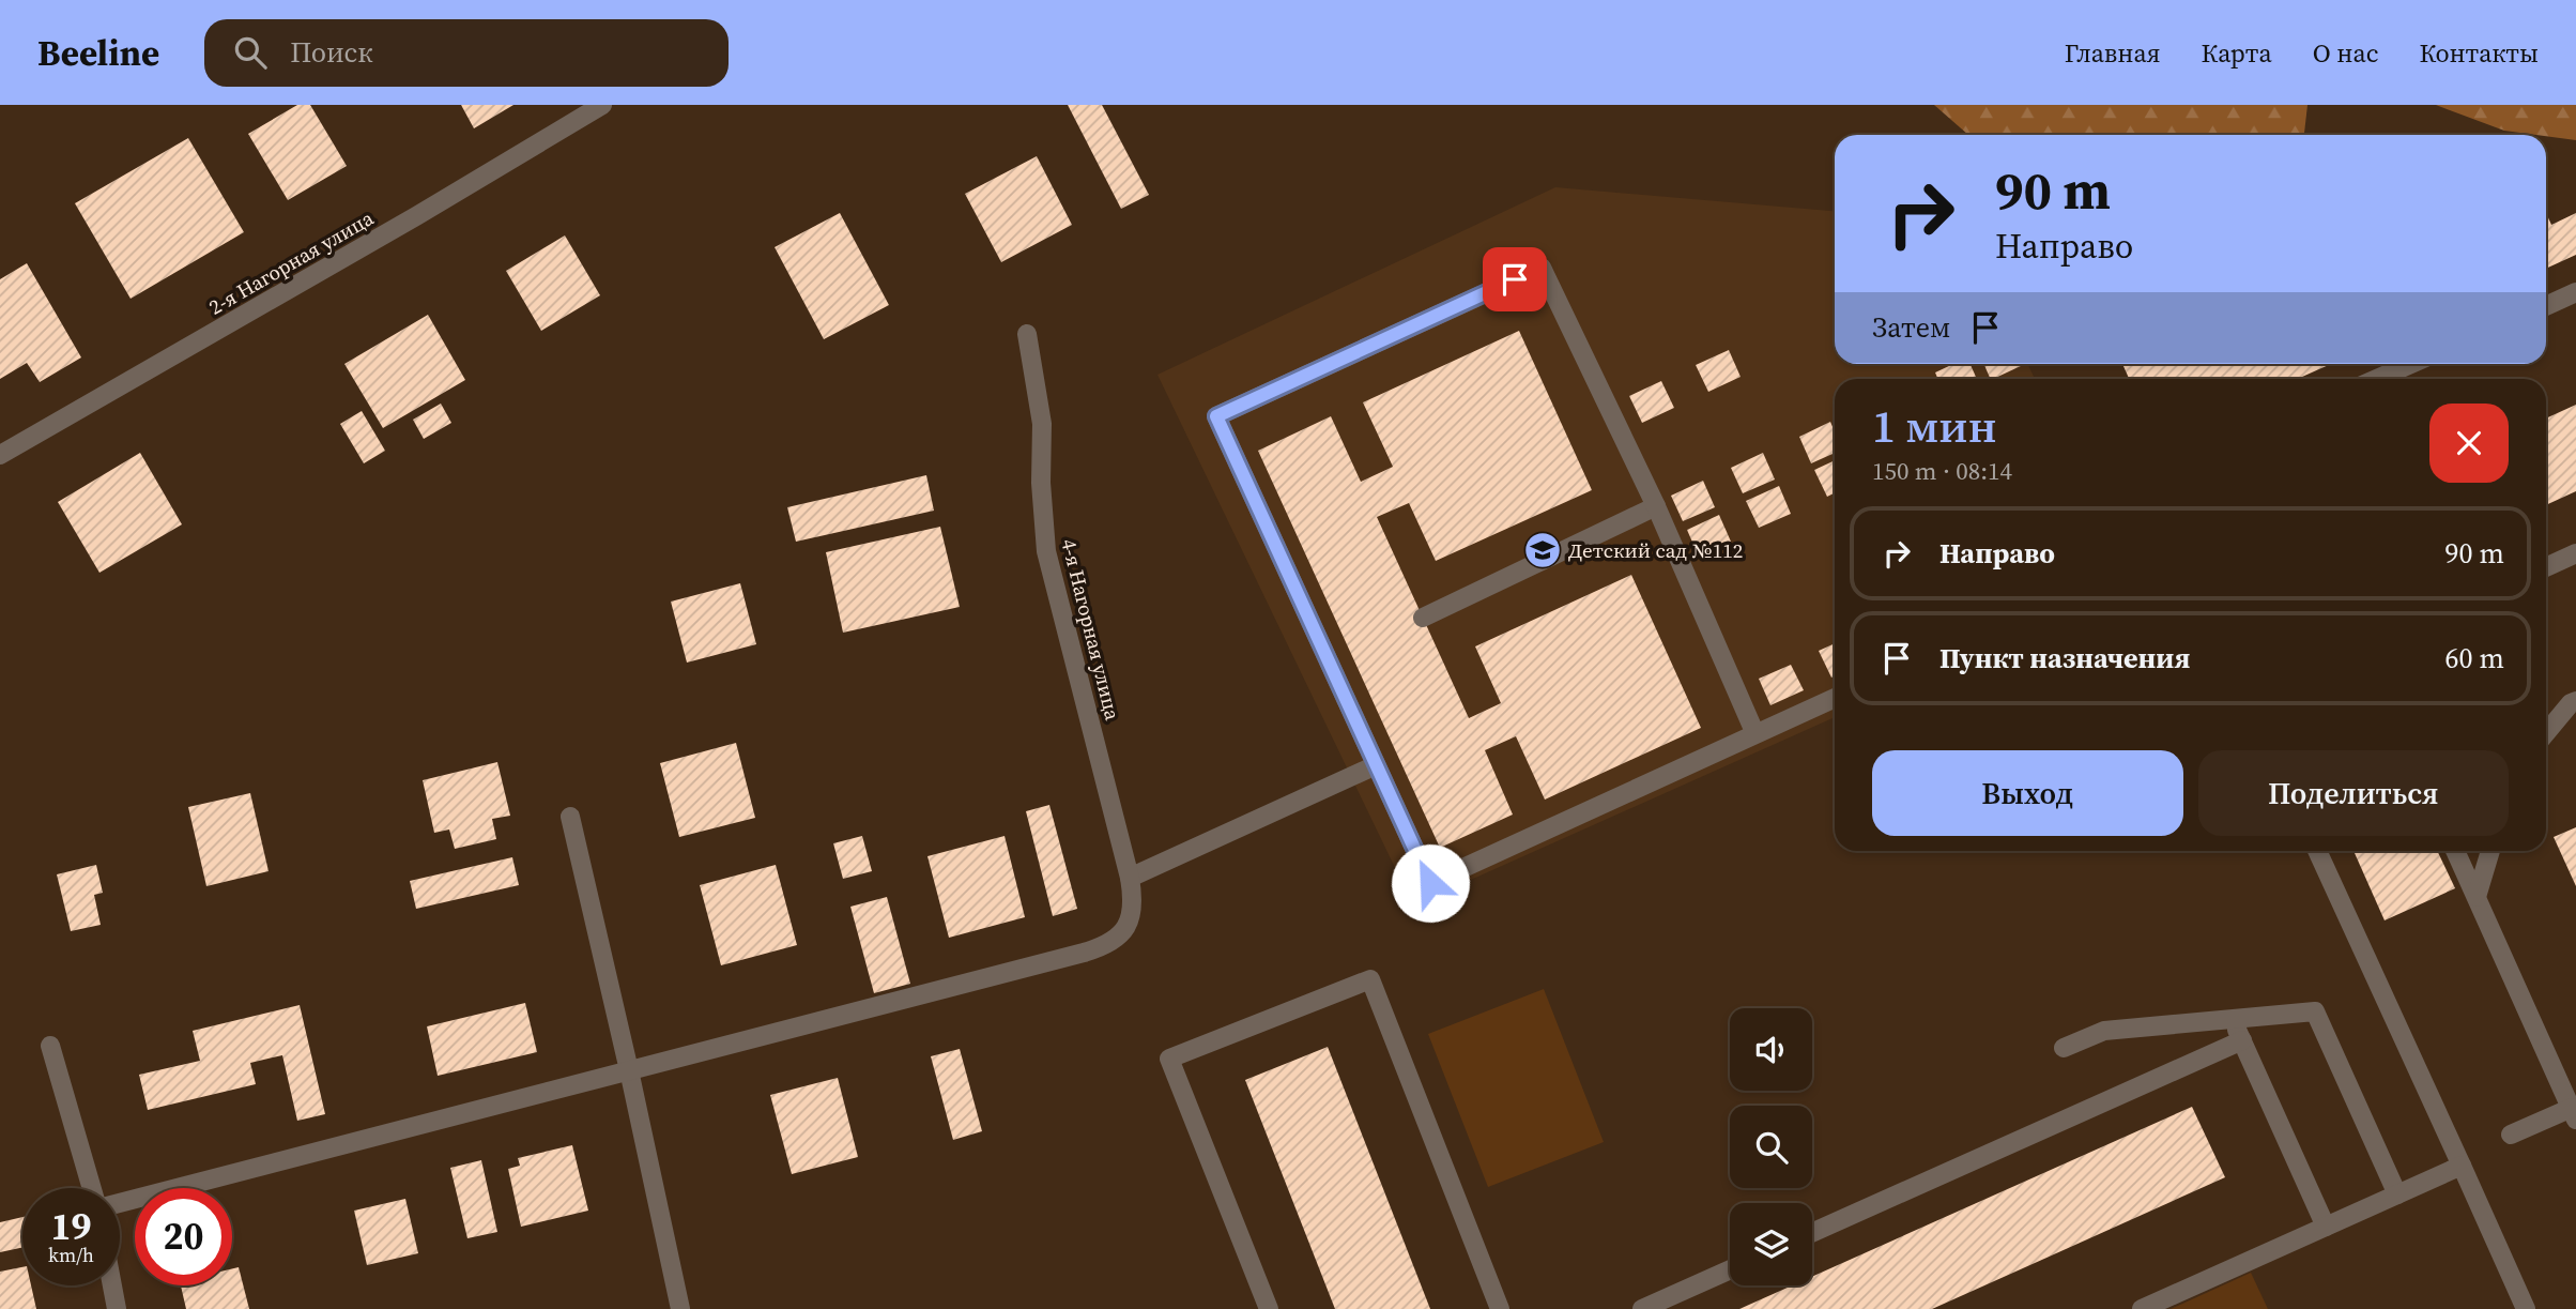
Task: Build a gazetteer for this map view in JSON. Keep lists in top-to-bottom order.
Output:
{
  "streets": {
    "street": ["2-я Нагорная улица", "4-я Нагорная улица"]
  },
  "places": {
    "school or university": ["Детский сад №112"]
  },
  "page": {
    "header": "Beeline",
    "search": "Поиск",
    "nav": [
      "Главная",
      "Карта",
      "О нас",
      "Контакты"
    ],
    "turn": ["90 m", "Направо"],
    "then": "Затем",
    "heading": ["1 мин", "150 m · 08:14"],
    "list": [
      {
        "name": "Направо",
        "value": "90 m"
      },
      {
        "name": "Пункт назначения",
        "value": "60 m"
      }
    ],
    "buttons": ["Выход", "Поделиться"],
    "speed": "19 km/h",
    "limit": "20"
  }
}
